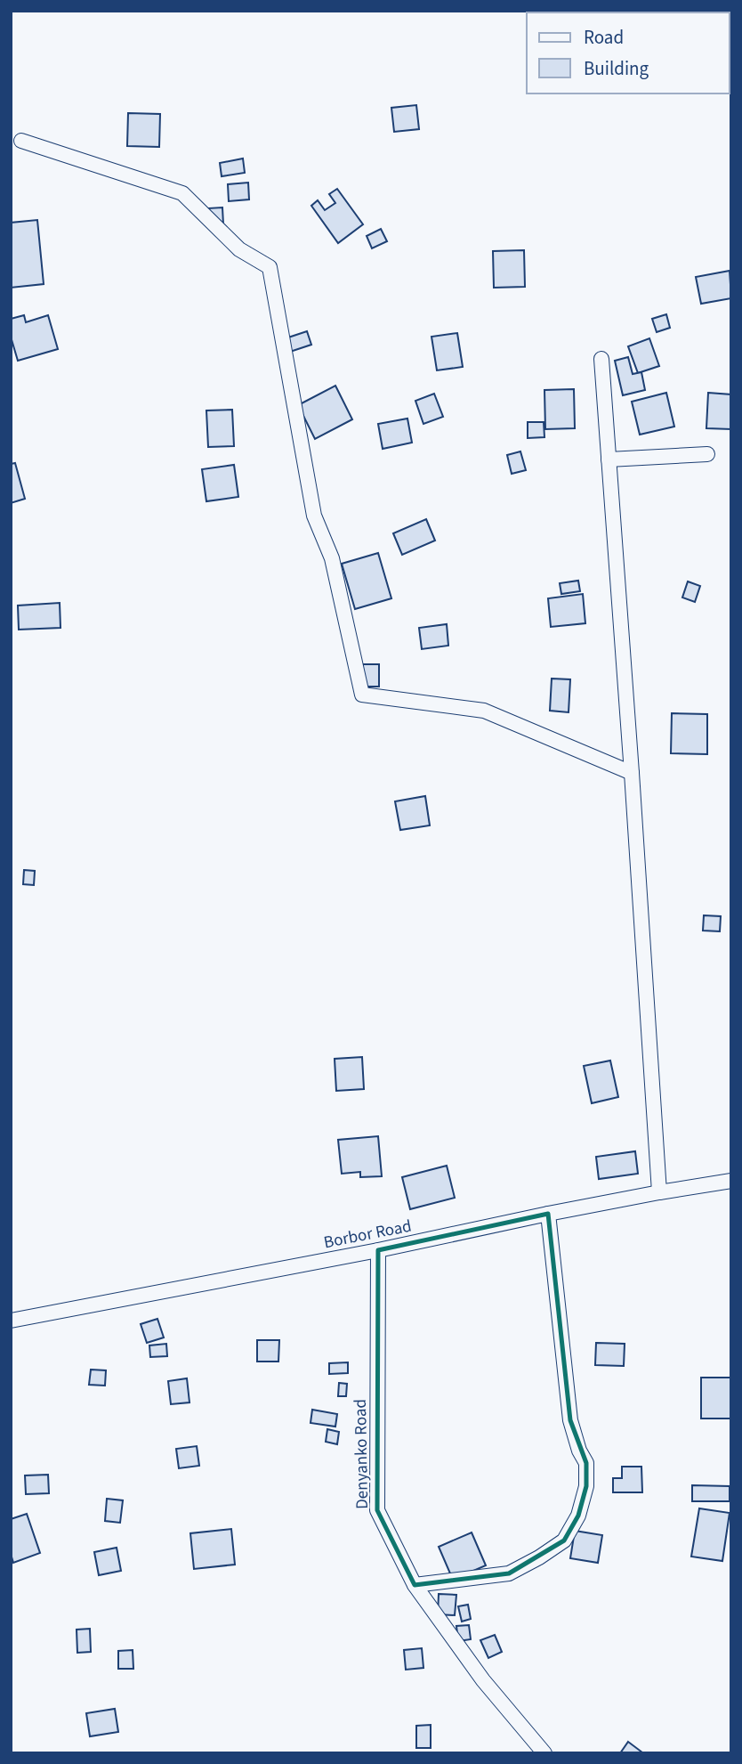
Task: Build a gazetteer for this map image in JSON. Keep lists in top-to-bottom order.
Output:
{
  "streets": {
    "street": ["Borbor Road", "Denyanko Road"]
  },
  "crossings": [
    ["Borbor Road", "Denyanko Road"]
  ],
  "legend": ["Road", "Building"]
}
